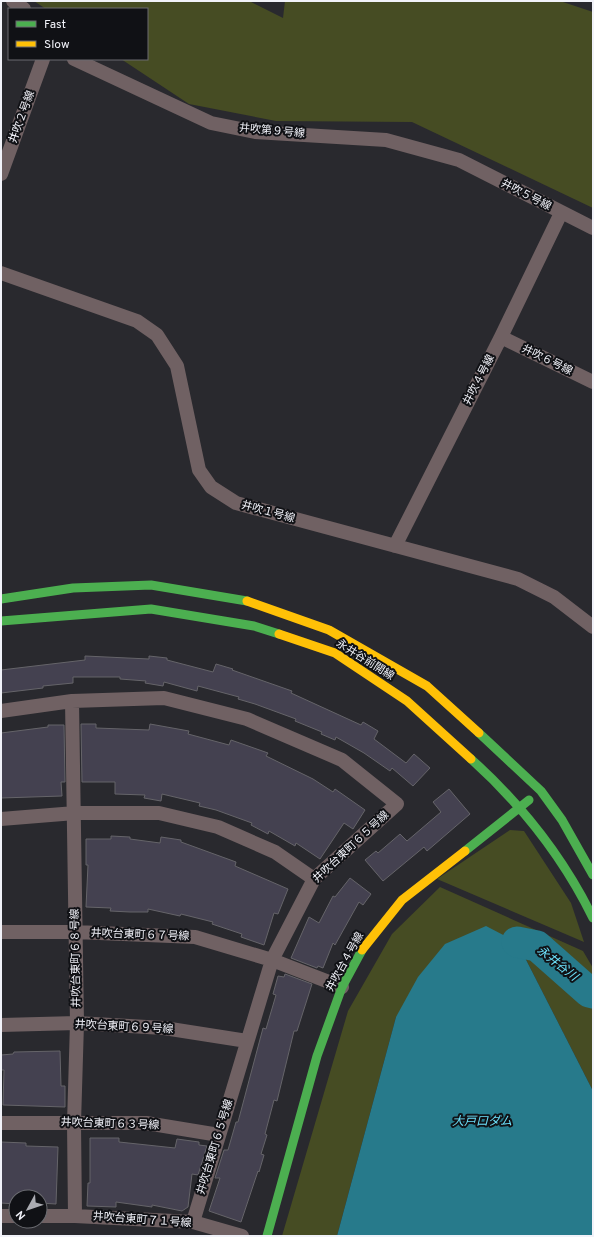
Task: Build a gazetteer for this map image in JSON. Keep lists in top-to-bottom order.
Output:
{
  "streets": {
    "street": [
      "井吹２号線",
      "井吹第９号線",
      "井吹５号線",
      "井吹６号線",
      "井吹４号線",
      "井吹１号線",
      "永井谷前開線",
      "井吹台東町６５号線",
      "井吹台東町６７号線",
      "井吹台東町６８号線",
      "井吹台４号線",
      "井吹台東町６９号線",
      "井吹台東町６３号線",
      "井吹台東町７１号線"
    ]
  },
  "crossings": [
    ["井吹第９号線", "井吹５号線"],
    ["井吹５号線", "井吹４号線"],
    ["井吹６号線", "井吹４号線"],
    ["井吹４号線", "井吹１号線"],
    ["永井谷前開線", "井吹台４号線"],
    ["井吹台東町６５号線", "井吹台東町６７号線"],
    ["井吹台東町６５号線", "井吹台東町６８号線"],
    ["井吹台東町６５号線", "井吹台東町６９号線"],
    ["井吹台東町６５号線", "井吹台東町６３号線"],
    ["井吹台東町６５号線", "井吹台東町７１号線"],
    ["井吹台東町６７号線", "井吹台東町６８号線"],
    ["井吹台東町６７号線", "井吹台４号線"],
    ["井吹台東町６８号線", "井吹台東町６９号線"],
    ["井吹台東町６８号線", "井吹台東町６３号線"],
    ["井吹台東町６８号線", "井吹台東町７１号線"]
  ],
  "water": ["永井谷川", "大戸口ダム"],
  "legend": ["Fast", "Slow"],
  "north": "bottom left"
}
